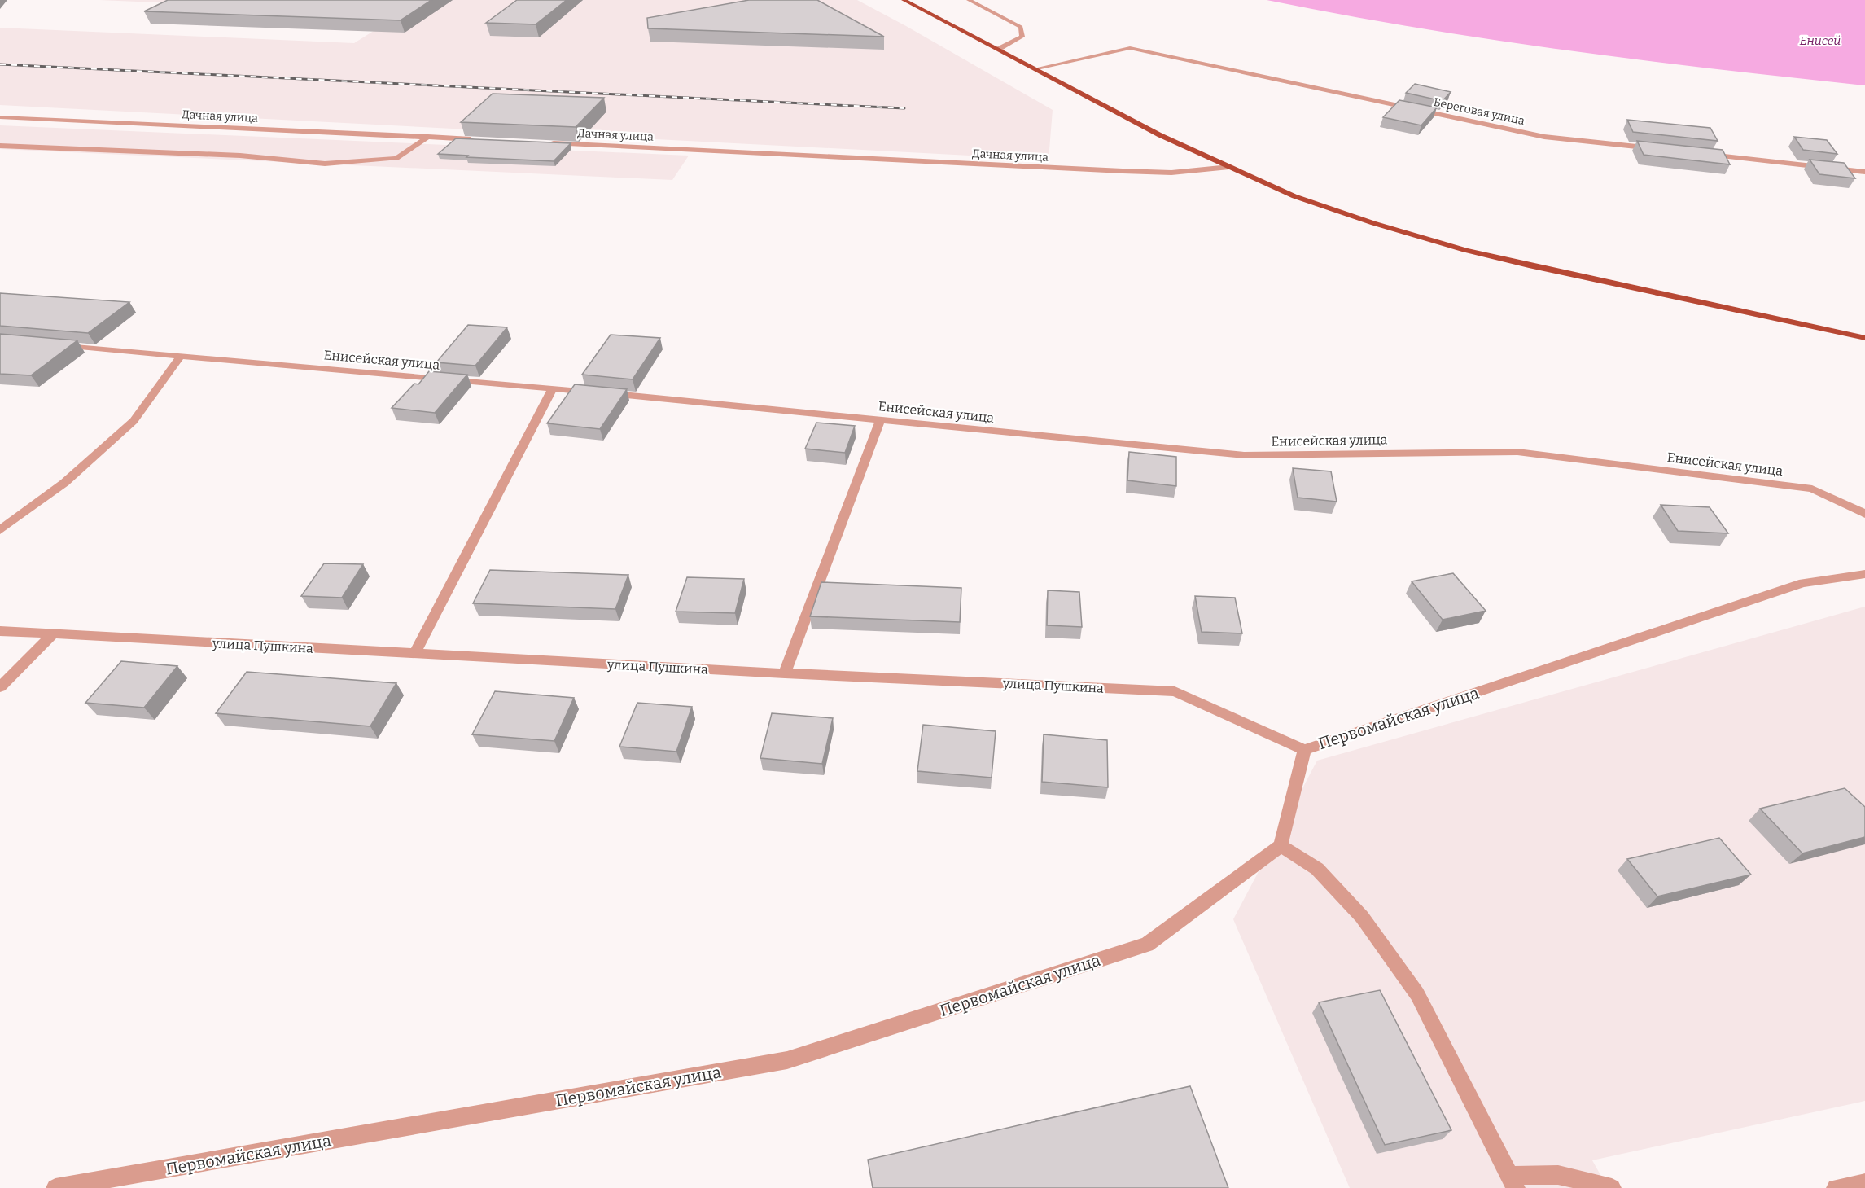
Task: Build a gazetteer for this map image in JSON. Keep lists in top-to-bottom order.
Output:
{
  "streets": {
    "street": [
      "Береговая улица",
      "Дачная улица",
      "Енисейская улица",
      "улица Пушкина",
      "Первомайская улица"
    ]
  },
  "crossings": [
    ["улица Пушкина", "Первомайская улица"]
  ],
  "water": ["Енисей"]
}
